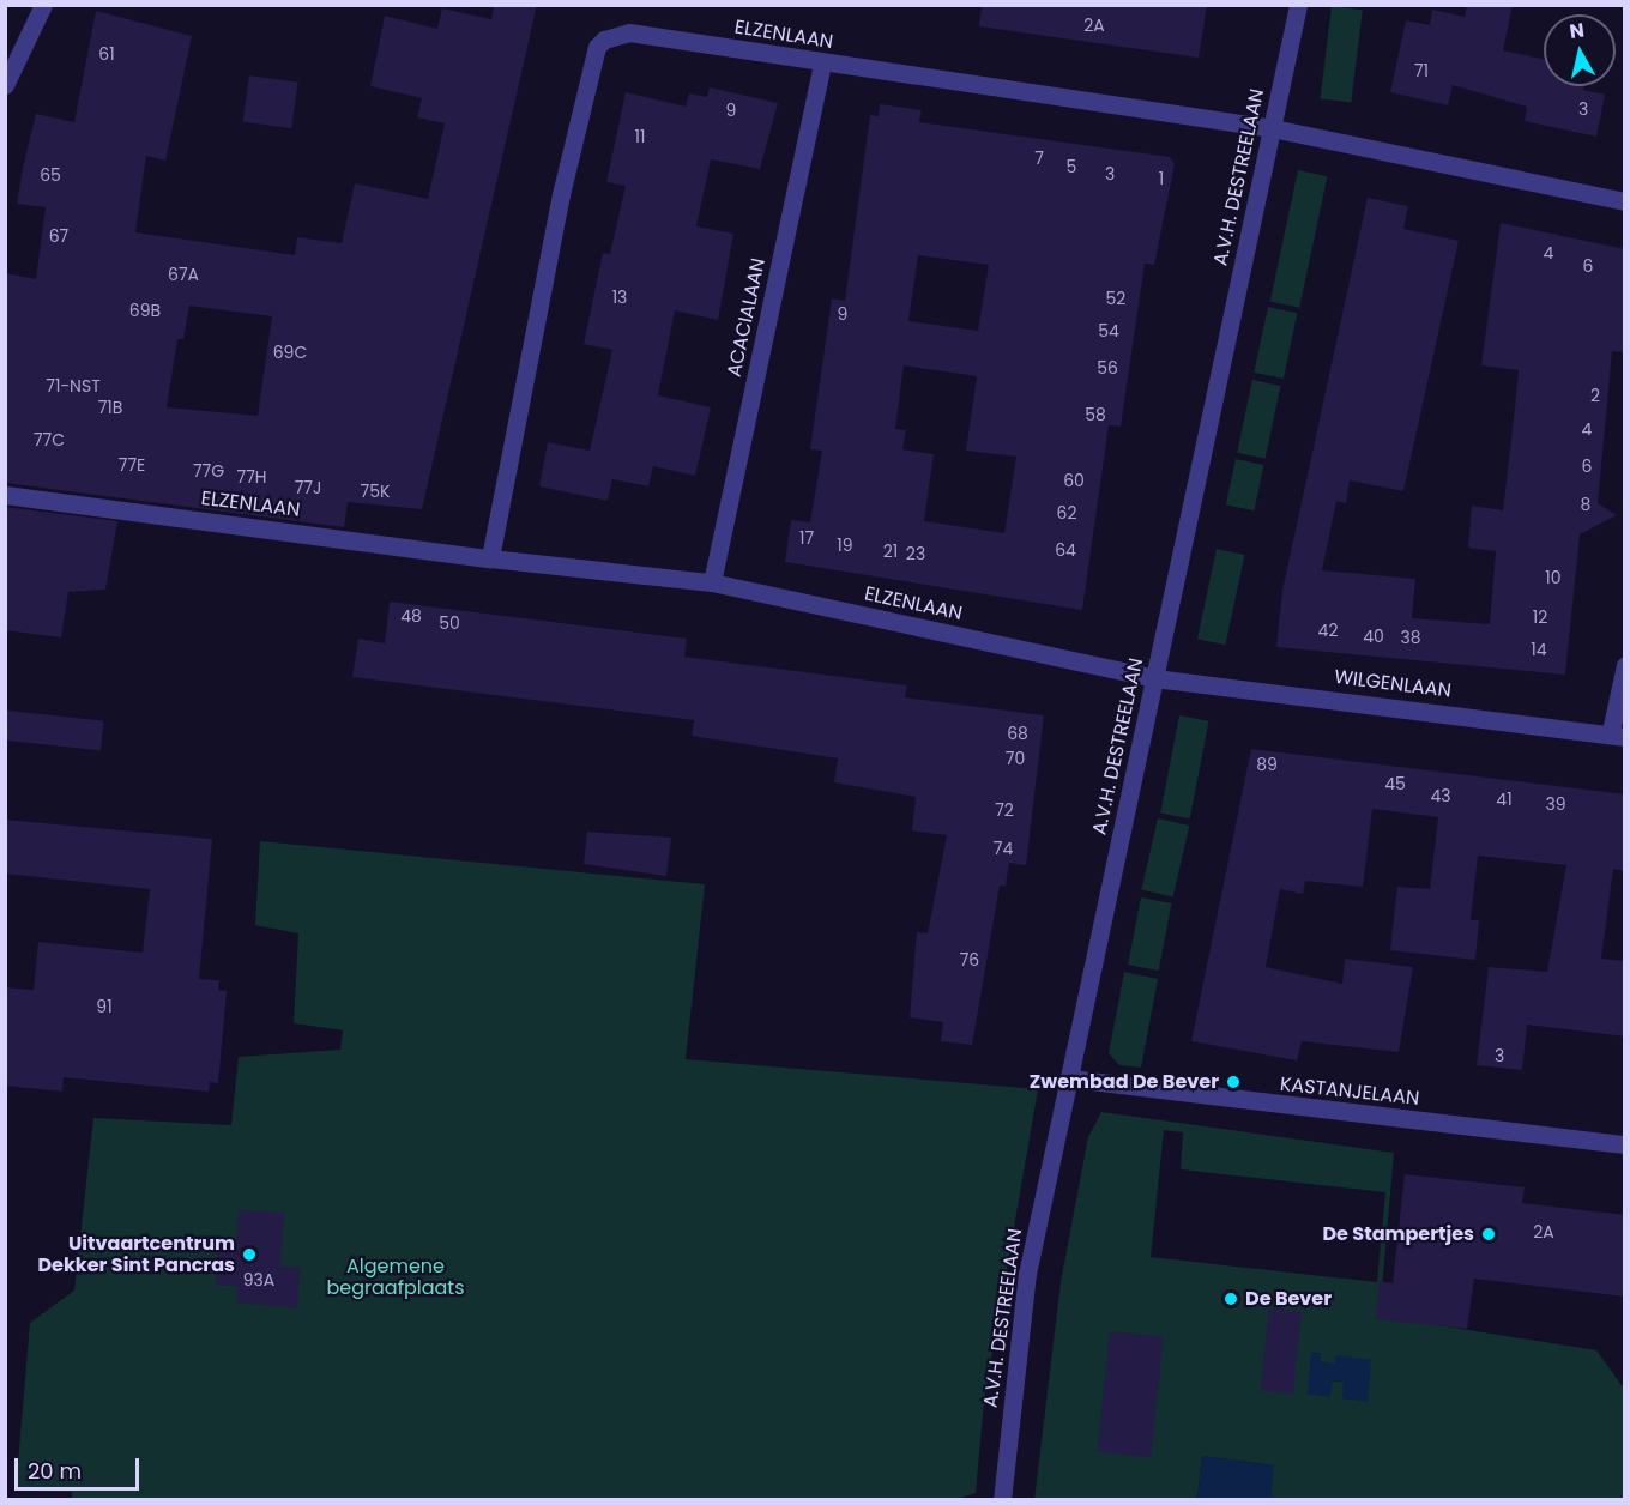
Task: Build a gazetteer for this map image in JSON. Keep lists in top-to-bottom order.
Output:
{
  "streets": {
    "street": [
      "ELZENLAAN",
      "A.V.H. DESTREELAAN",
      "ACACIALAAN",
      "WILGENLAAN",
      "KASTANJELAAN"
    ]
  },
  "crossings": [
    ["ELZENLAAN", "A.V.H. DESTREELAAN"],
    ["ELZENLAAN", "ACACIALAAN"],
    ["ELZENLAAN", "WILGENLAAN"],
    ["A.V.H. DESTREELAAN", "WILGENLAAN"],
    ["A.V.H. DESTREELAAN", "KASTANJELAAN"]
  ],
  "parks": ["Algemene begraafplaats"],
  "places": [
    "Zwembad De Bever",
    "De Stampertjes",
    "Uitvaartcentrum Dekker Sint Pancras",
    "De Bever"
  ],
  "house_numbers": [
    "2A",
    "61",
    "71",
    "3",
    "9",
    "11",
    "7",
    "5",
    "3",
    "65",
    "1",
    "67",
    "4",
    "6",
    "67A",
    "13",
    "52",
    "69B",
    "9",
    "54",
    "69C",
    "56",
    "71-NST",
    "2",
    "71B",
    "58",
    "4",
    "77C",
    "77E",
    "6",
    "77G",
    "77H",
    "60",
    "77J",
    "75K",
    "8",
    "62",
    "17",
    "19",
    "64",
    "21",
    "23",
    "10",
    "48",
    "12",
    "50",
    "42",
    "40",
    "38",
    "14",
    "68",
    "70",
    "89",
    "45",
    "43",
    "41",
    "39",
    "72",
    "74",
    "76",
    "91",
    "3",
    "2A",
    "93A"
  ],
  "scale_bar": "20 m",
  "north": "top"
}
